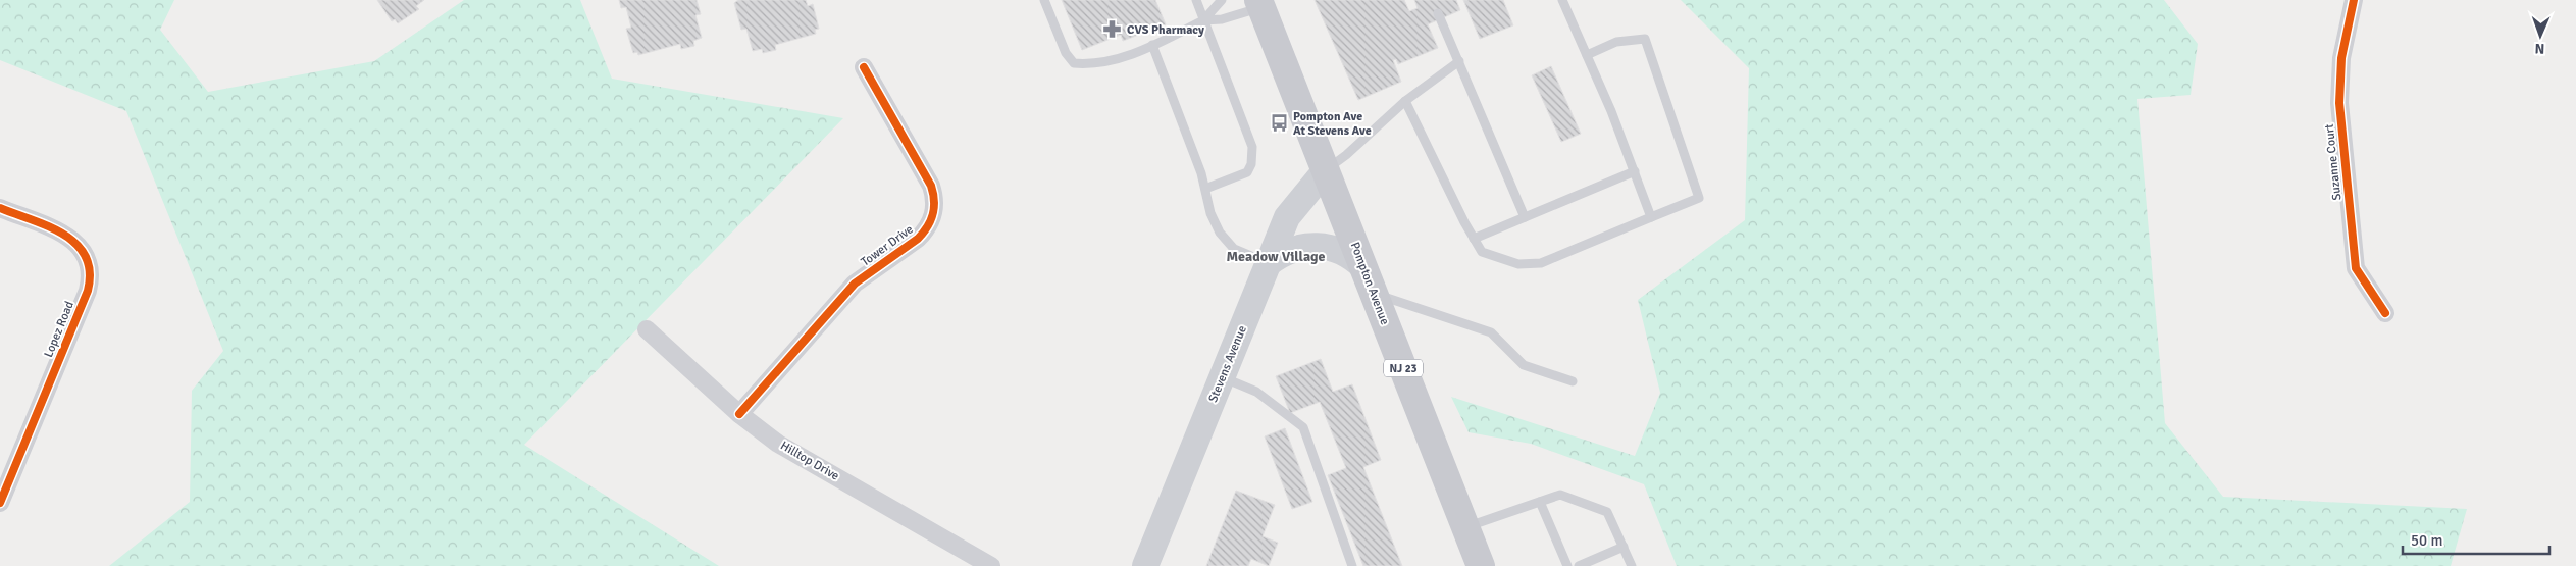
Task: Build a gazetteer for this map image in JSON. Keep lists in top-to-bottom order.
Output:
{
  "streets": {
    "main road": ["Pompton Avenue", "Stevens Avenue", "NJ 23"],
    "street": [
      "Suzanne Court",
      "Tower Drive",
      "Lopez Road",
      "Hilltop Drive"
    ]
  },
  "crossings": [
    ["Tower Drive", "Hilltop Drive"],
    ["Pompton Avenue", "Stevens Avenue"]
  ],
  "districts": ["Meadow Village"],
  "places": {
    "pharmacy": ["CVS Pharmacy"],
    "bus stop": ["Pompton Ave At Stevens Ave"]
  },
  "scale_bar": "50 m",
  "north": "bottom"
}
